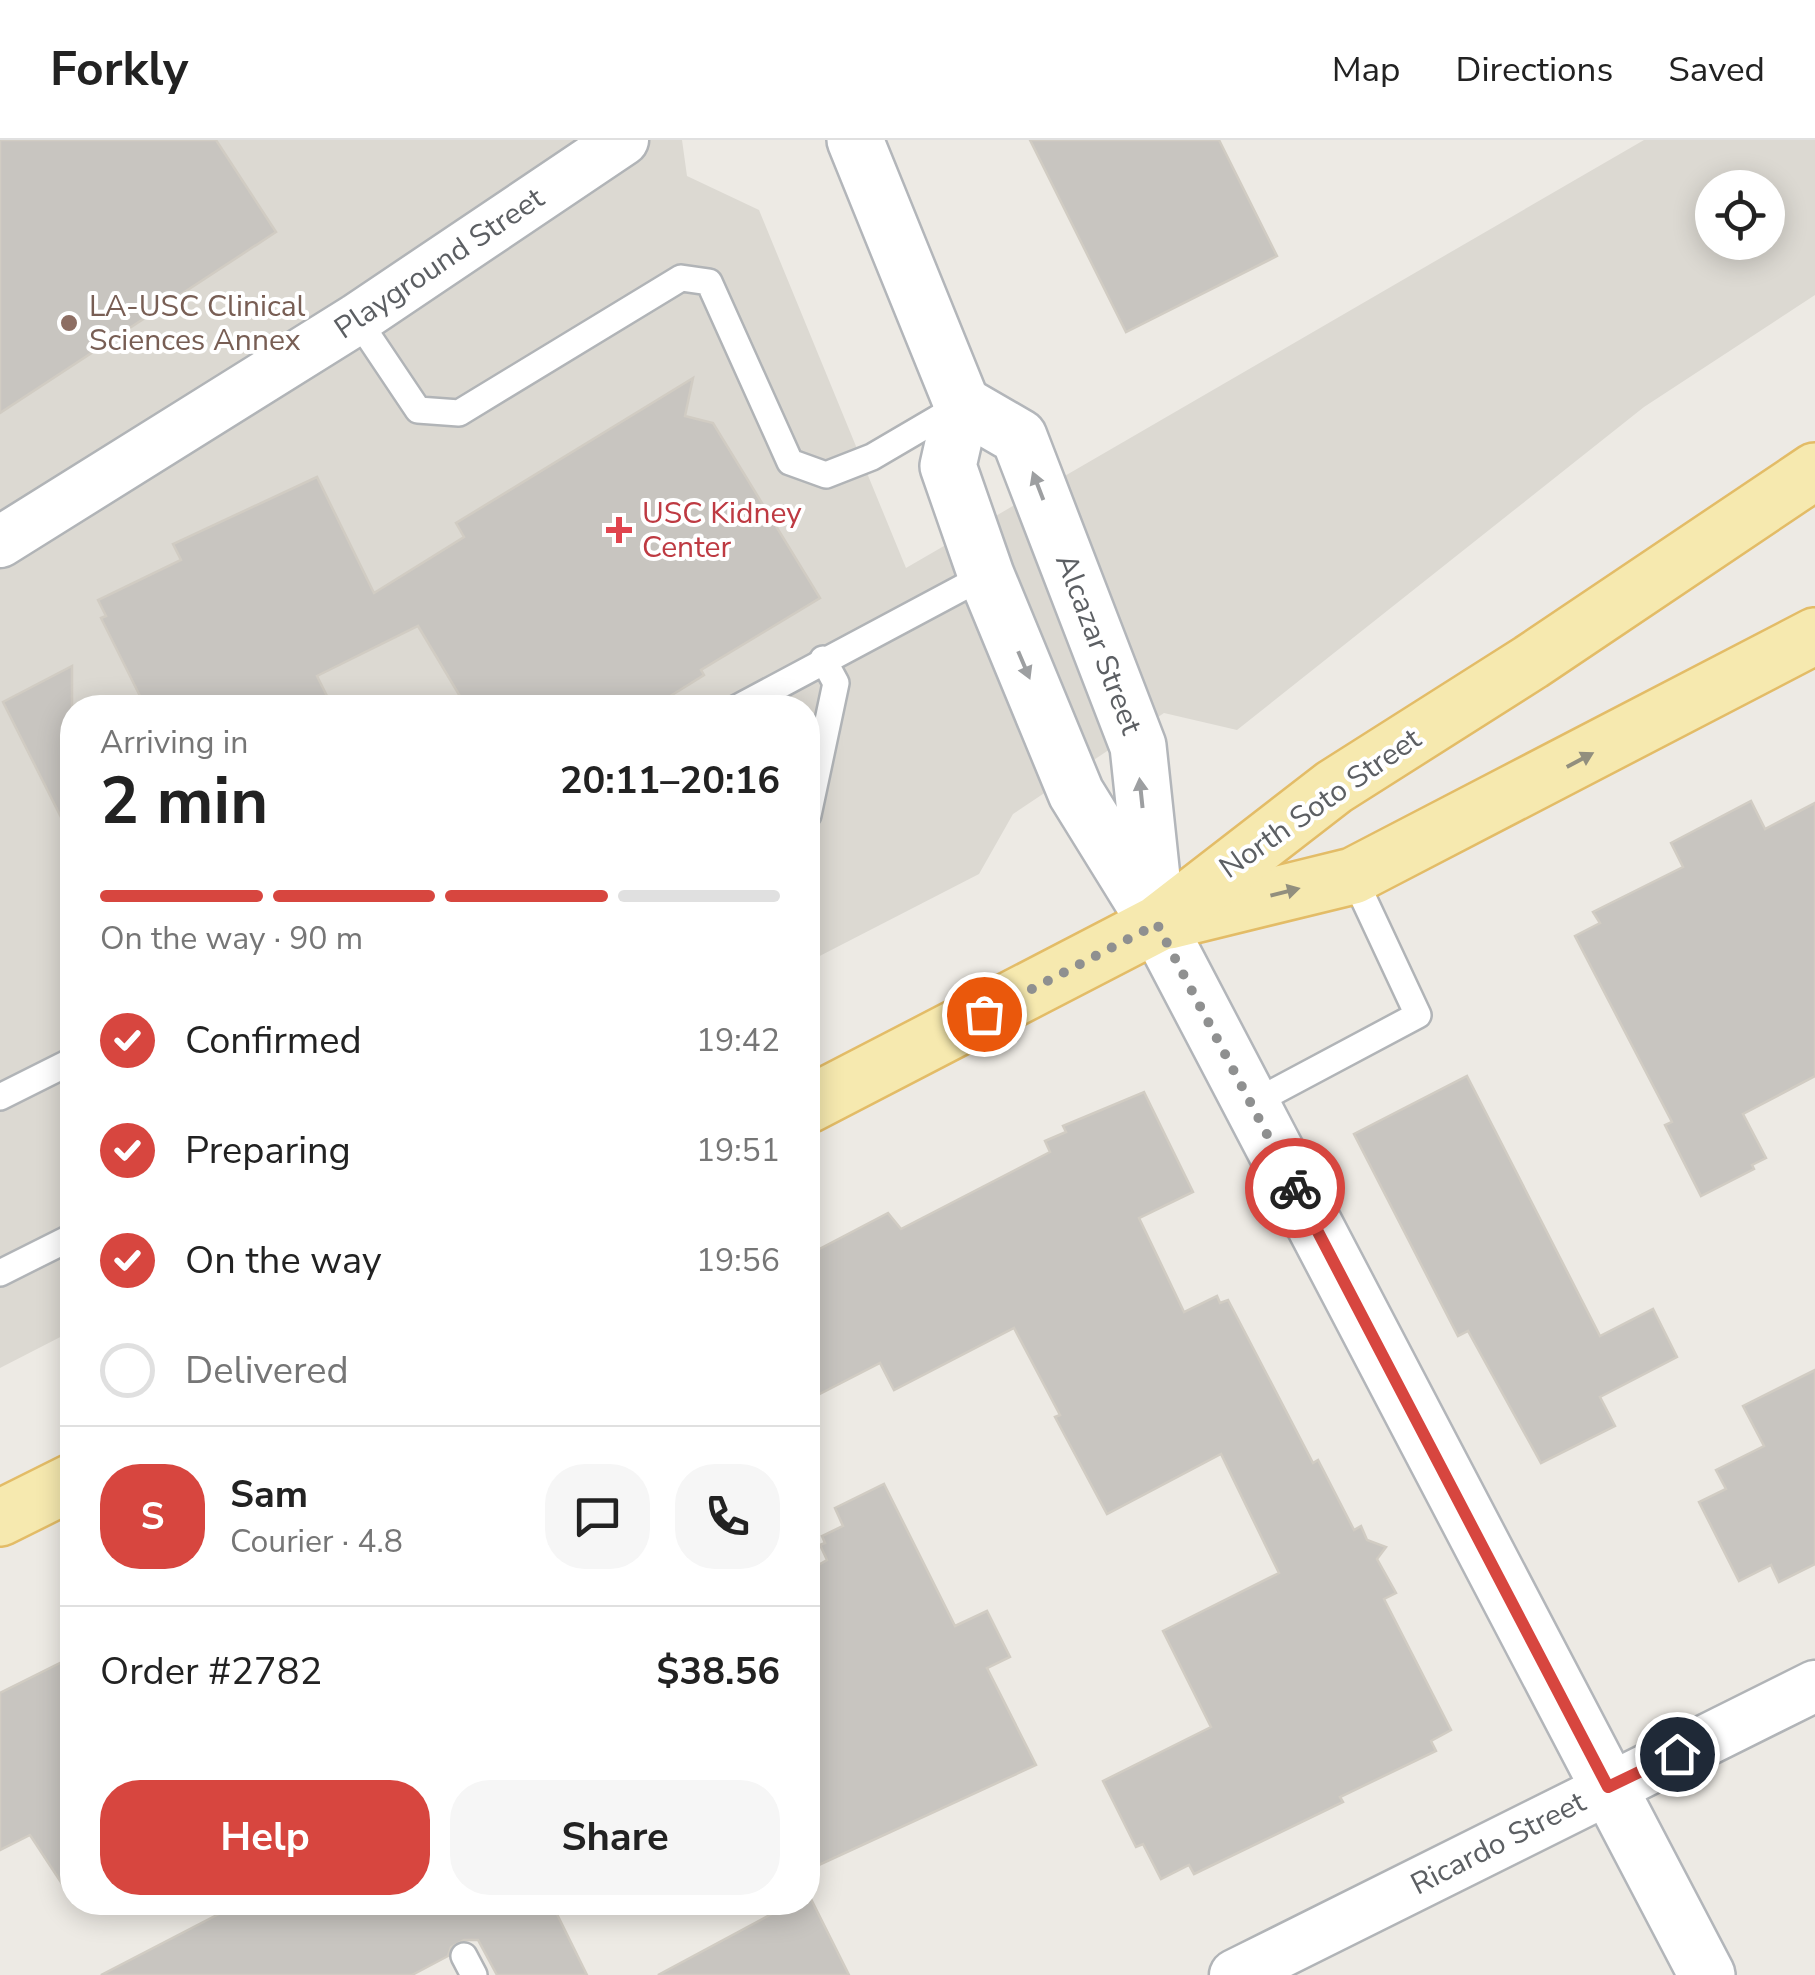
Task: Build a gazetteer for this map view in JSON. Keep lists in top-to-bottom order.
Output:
{
  "streets": {
    "main road": ["North Soto Street"],
    "street": ["Playground Street", "Alcazar Street", "Ricardo Street"]
  },
  "crossings": [
    ["Alcazar Street", "North Soto Street"],
    ["Alcazar Street", "Ricardo Street"]
  ],
  "places": {
    "other": ["LA-USC Clinical Sciences Annex"],
    "health": ["USC Kidney Center"]
  },
  "page": {
    "header": "Forkly",
    "nav": ["Map", "Directions", "Saved"],
    "heading": ["2 min", "Arriving in", "20:11–20:16"],
    "panel": [
      "Sam",
      "Courier · 4.8",
      "Order #2782",
      "$38.56"
    ],
    "bar": "On the way · 90 m",
    "list": [
      ["Confirmed", "19:42"],
      ["Preparing", "19:51"],
      ["On the way", "19:56"],
      "Delivered"
    ],
    "round": "S",
    "buttons": ["Help", "Share"]
  }
}
